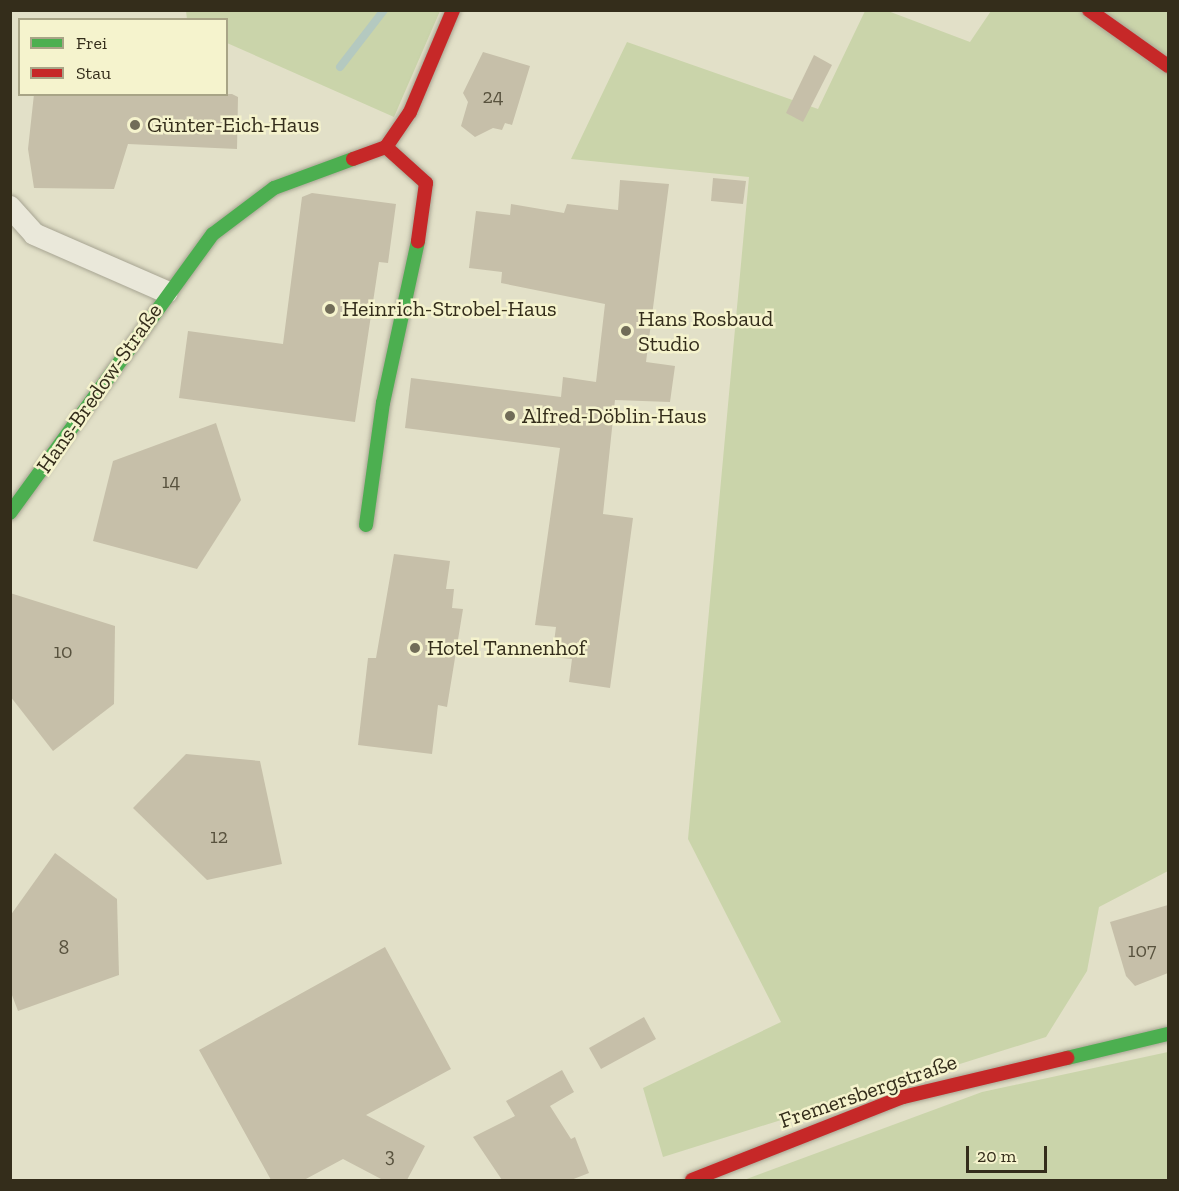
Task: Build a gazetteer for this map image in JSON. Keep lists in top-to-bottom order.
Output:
{
  "streets": {
    "street": ["Hans-Bredow-Straße", "Fremersbergstraße"]
  },
  "places": [
    "Günter-Eich-Haus",
    "Heinrich-Strobel-Haus",
    "Hans Rosbaud Studio",
    "Alfred-Döblin-Haus",
    "Hotel Tannenhof"
  ],
  "house_numbers": [
    "24",
    "14",
    "10",
    "12",
    "8",
    "107",
    "3"
  ],
  "legend": ["Frei", "Stau"],
  "scale_bar": "20 m"
}
